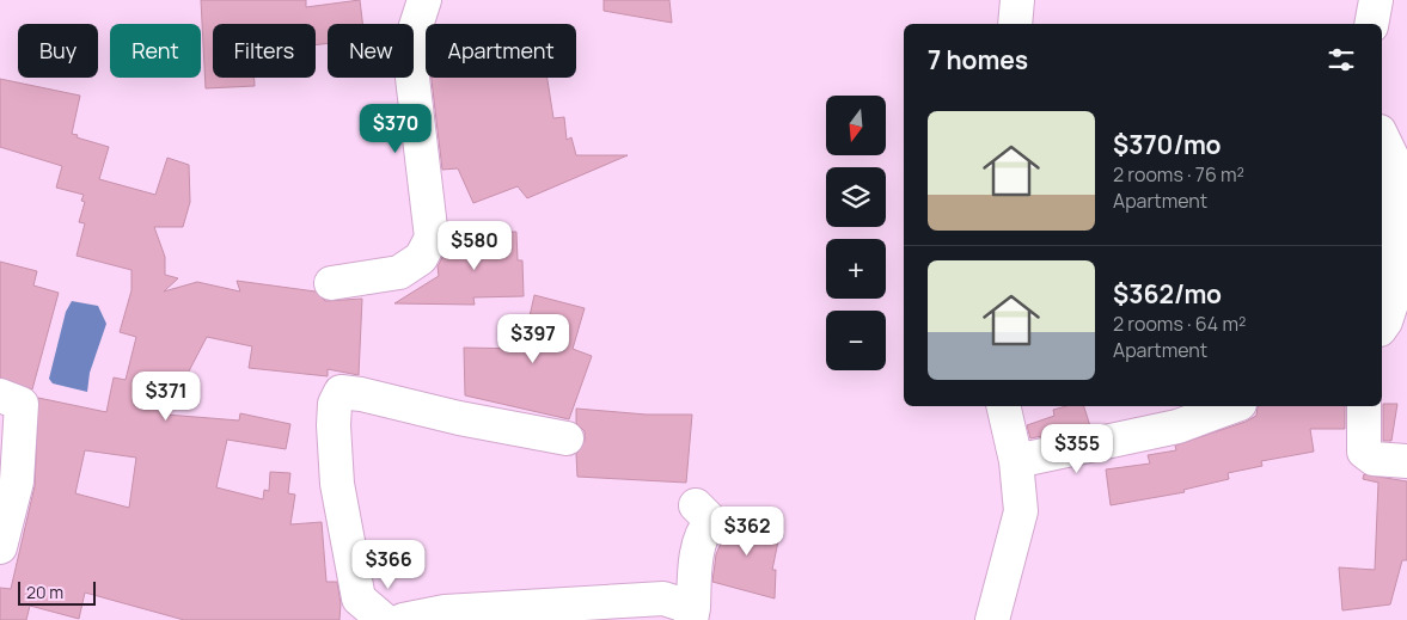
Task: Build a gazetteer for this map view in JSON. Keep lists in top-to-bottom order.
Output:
{
  "scale_bar": "20 m",
  "north": "bottom",
  "page": {
    "chip": [
      "Buy",
      "Rent",
      "Filters",
      "New",
      "Apartment"
    ],
    "heading": "7 homes",
    "map_buttons": ["+", "−"],
    "list": [
      {
        "name": "$370/mo",
        "note": "2 rooms · 76 m² · Apartment"
      },
      {
        "name": "$362/mo",
        "note": "2 rooms · 64 m² · Apartment"
      }
    ],
    "price": [
      "$370",
      "$580",
      "$397",
      "$371",
      "$355",
      "$362",
      "$366"
    ],
    "scale": "20 m"
  }
}
